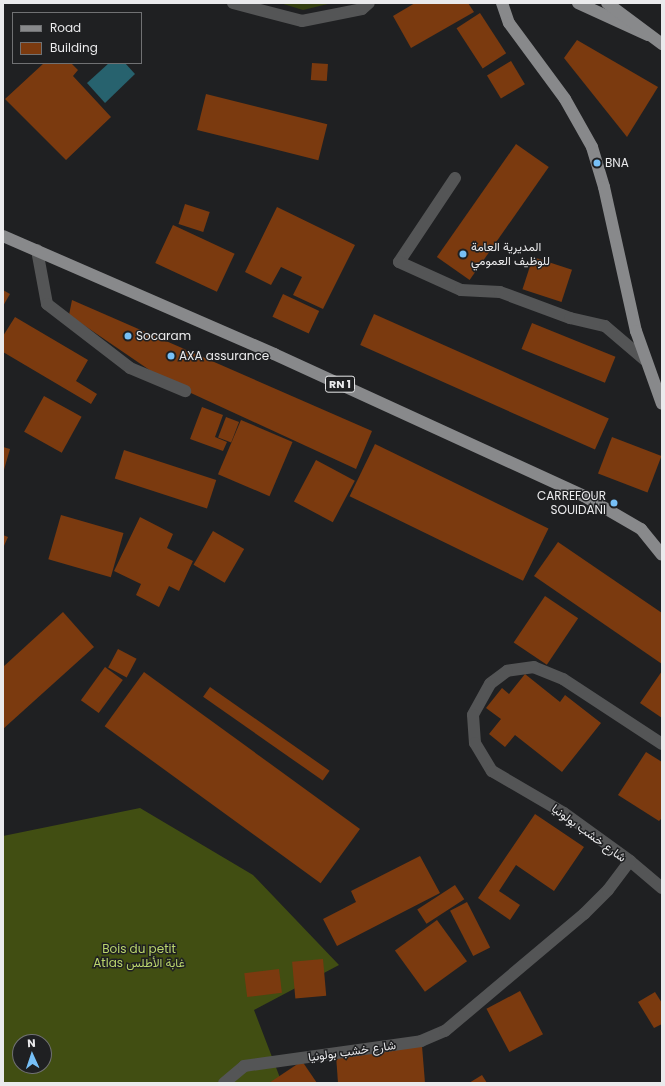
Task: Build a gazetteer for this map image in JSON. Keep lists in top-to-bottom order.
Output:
{
  "streets": {
    "main road": ["RN 1"],
    "street": ["شارع خشب بولونيا"]
  },
  "parks": ["Bois du petit Atlas غابة الأطلس"],
  "places": [
    "BNA",
    "المديرية العامة للوظيف العمومي",
    "Socaram",
    "AXA assurance",
    "CARREFOUR SOUIDANI"
  ],
  "legend": ["Road", "Building"],
  "north": "top"
}
